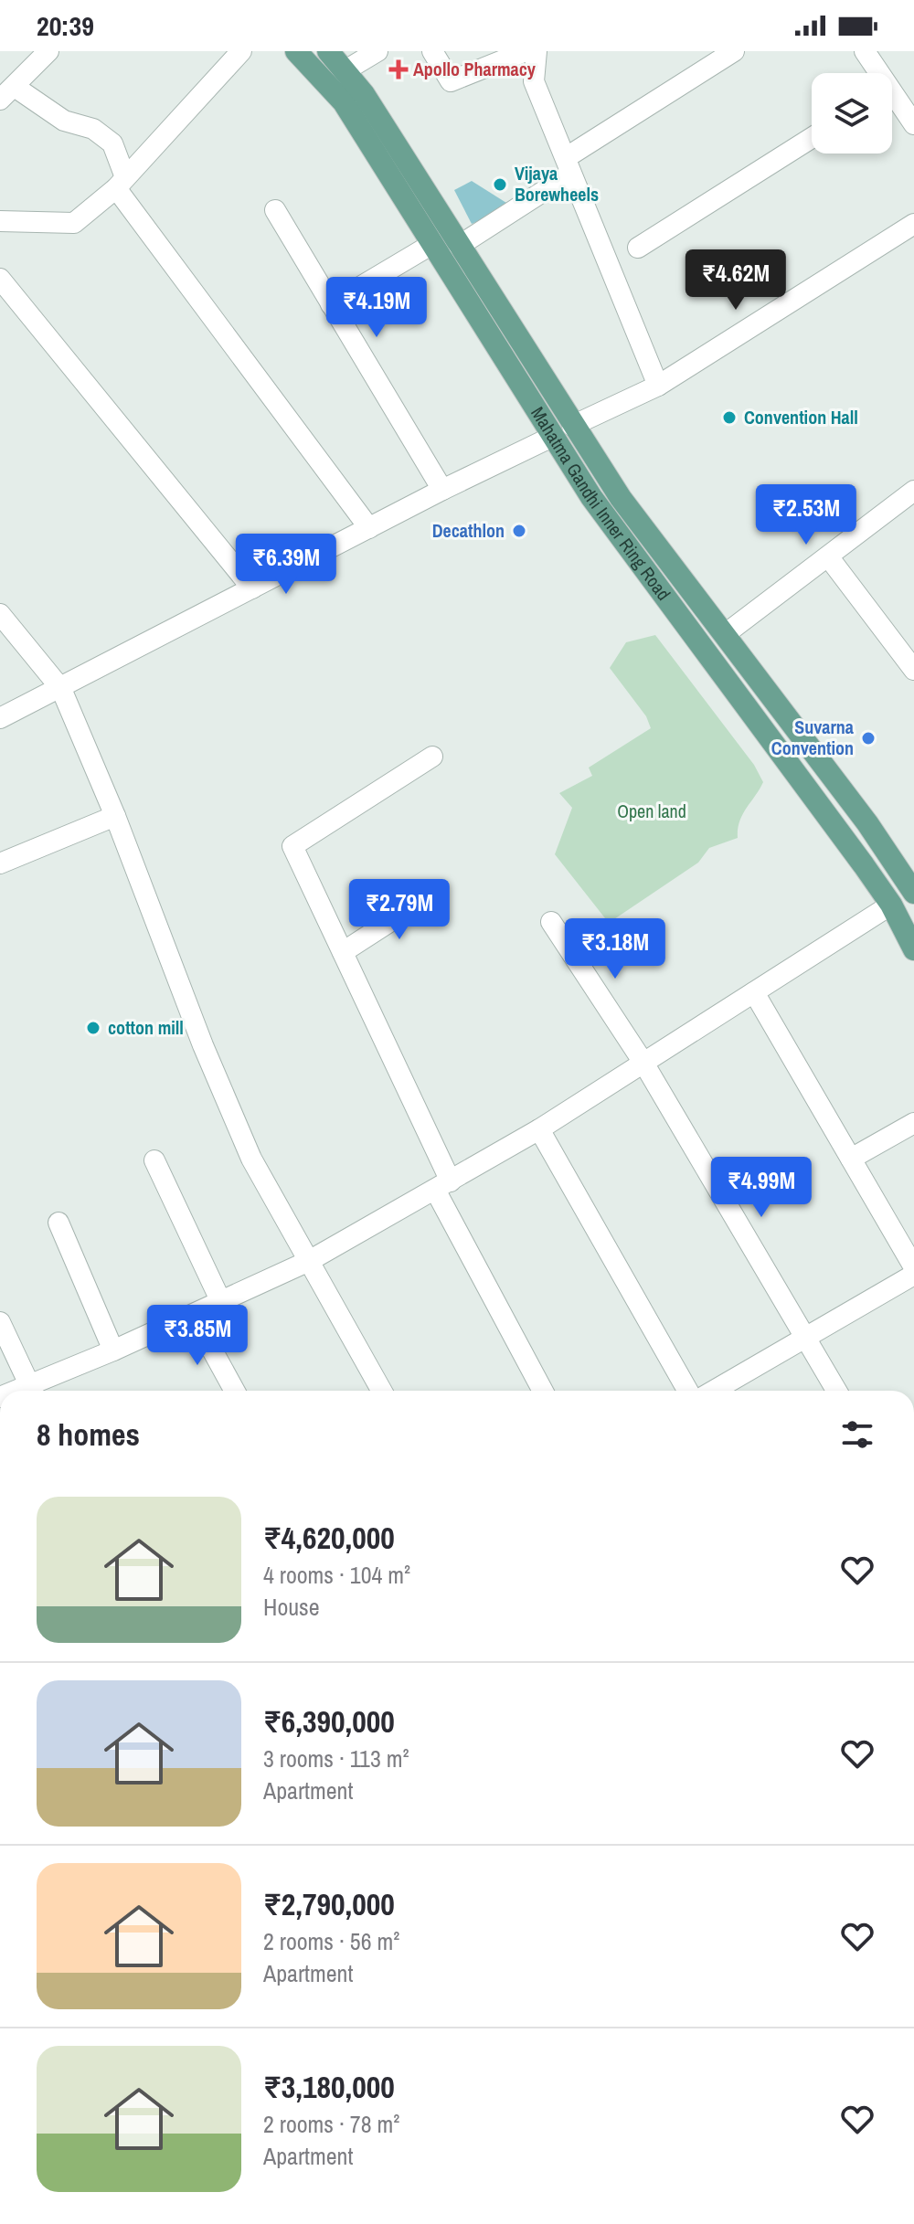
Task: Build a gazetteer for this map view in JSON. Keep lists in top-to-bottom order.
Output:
{
  "streets": {
    "main road": ["Mahatma Gandhi Inner Ring Road"]
  },
  "parks": ["Open land"],
  "places": {
    "health": ["Apollo Pharmacy"],
    "other": [
      "Vijaya Borewheels",
      "Convention Hall",
      "Decathlon",
      "Suvarna Convention",
      "cotton mill"
    ]
  },
  "page": {
    "status": "20:39",
    "price": [
      "₹4.62M",
      "₹4.19M",
      "₹2.53M",
      "₹6.39M",
      "₹2.79M",
      "₹3.18M",
      "₹4.99M",
      "₹3.85M"
    ],
    "heading": "8 homes",
    "list": [
      {
        "name": "₹4,620,000",
        "note": "4 rooms · 104 m² · House"
      },
      {
        "name": "₹6,390,000",
        "note": "3 rooms · 113 m² · Apartment"
      },
      {
        "name": "₹2,790,000",
        "note": "2 rooms · 56 m² · Apartment"
      },
      {
        "name": "₹3,180,000",
        "note": "2 rooms · 78 m² · Apartment"
      }
    ]
  }
}
